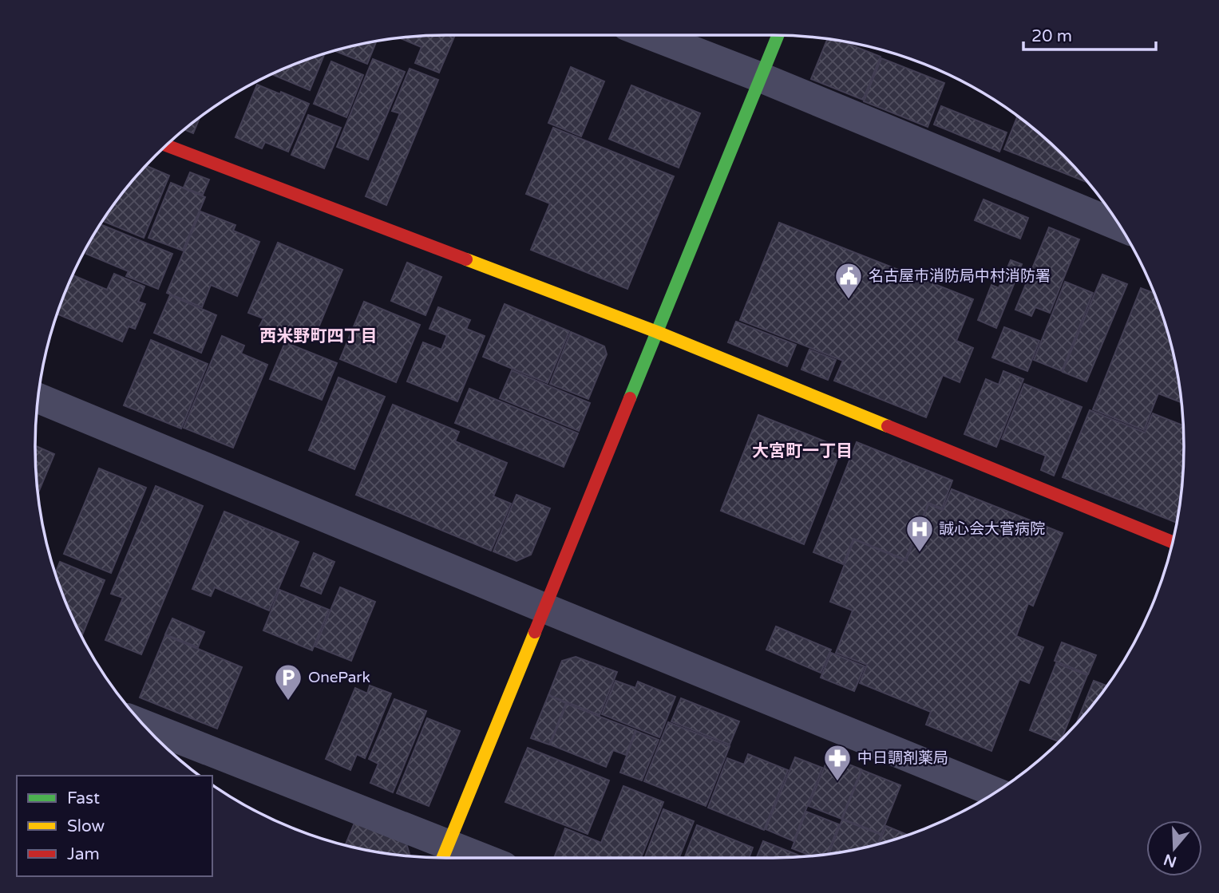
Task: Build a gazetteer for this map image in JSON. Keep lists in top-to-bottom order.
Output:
{
  "districts": ["西米野町四丁目", "大宮町一丁目"],
  "places": {
    "public building": ["名古屋市消防局中村消防署"],
    "hospital": ["誠心会大菅病院"],
    "parking": ["OnePark"],
    "pharmacy": ["中日調剤薬局"]
  },
  "legend": ["Fast", "Slow", "Jam"],
  "scale_bar": "20 m",
  "north": "bottom"
}
